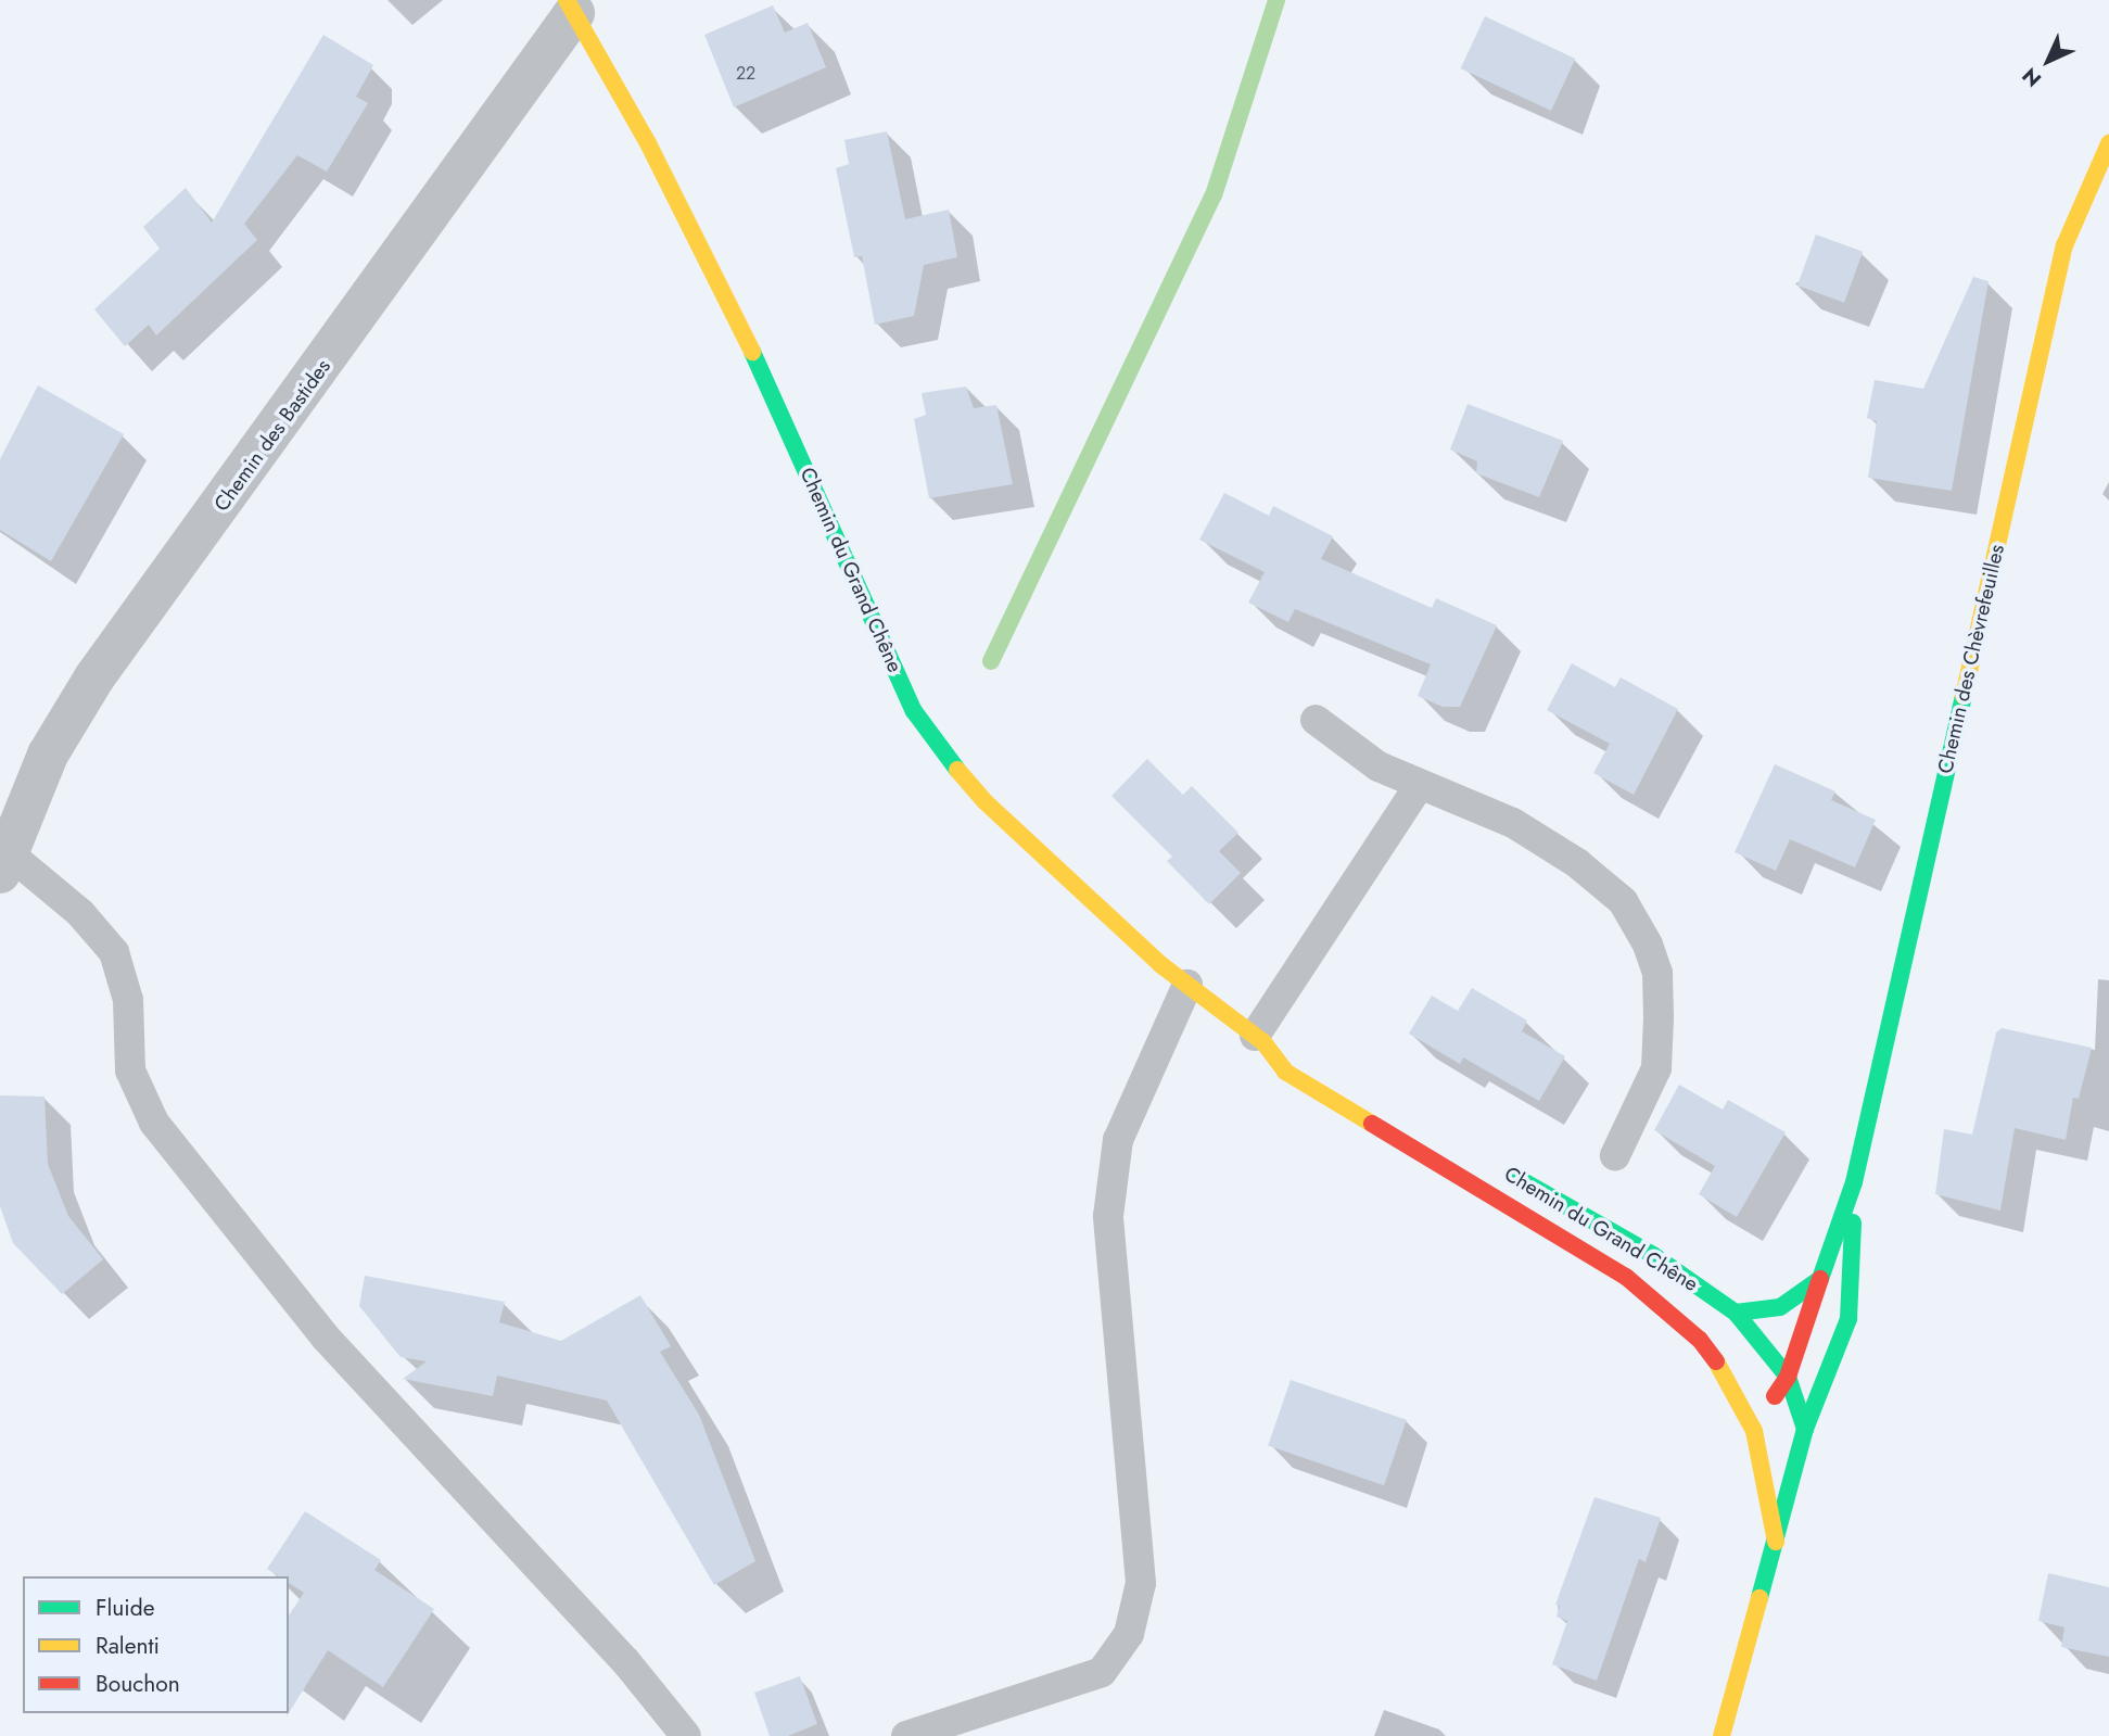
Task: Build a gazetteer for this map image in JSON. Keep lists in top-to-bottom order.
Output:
{
  "streets": {
    "main road": ["Chemin du Grand Chêne", "Chemin des Chèvrefeuilles"],
    "street": ["Chemin des Bastides"]
  },
  "crossings": [
    ["Chemin des Bastides", "Chemin du Grand Chêne"],
    ["Chemin du Grand Chêne", "Chemin des Chèvrefeuilles"]
  ],
  "house_numbers": ["22"],
  "legend": ["Fluide", "Ralenti", "Bouchon"],
  "north": "bottom left"
}
